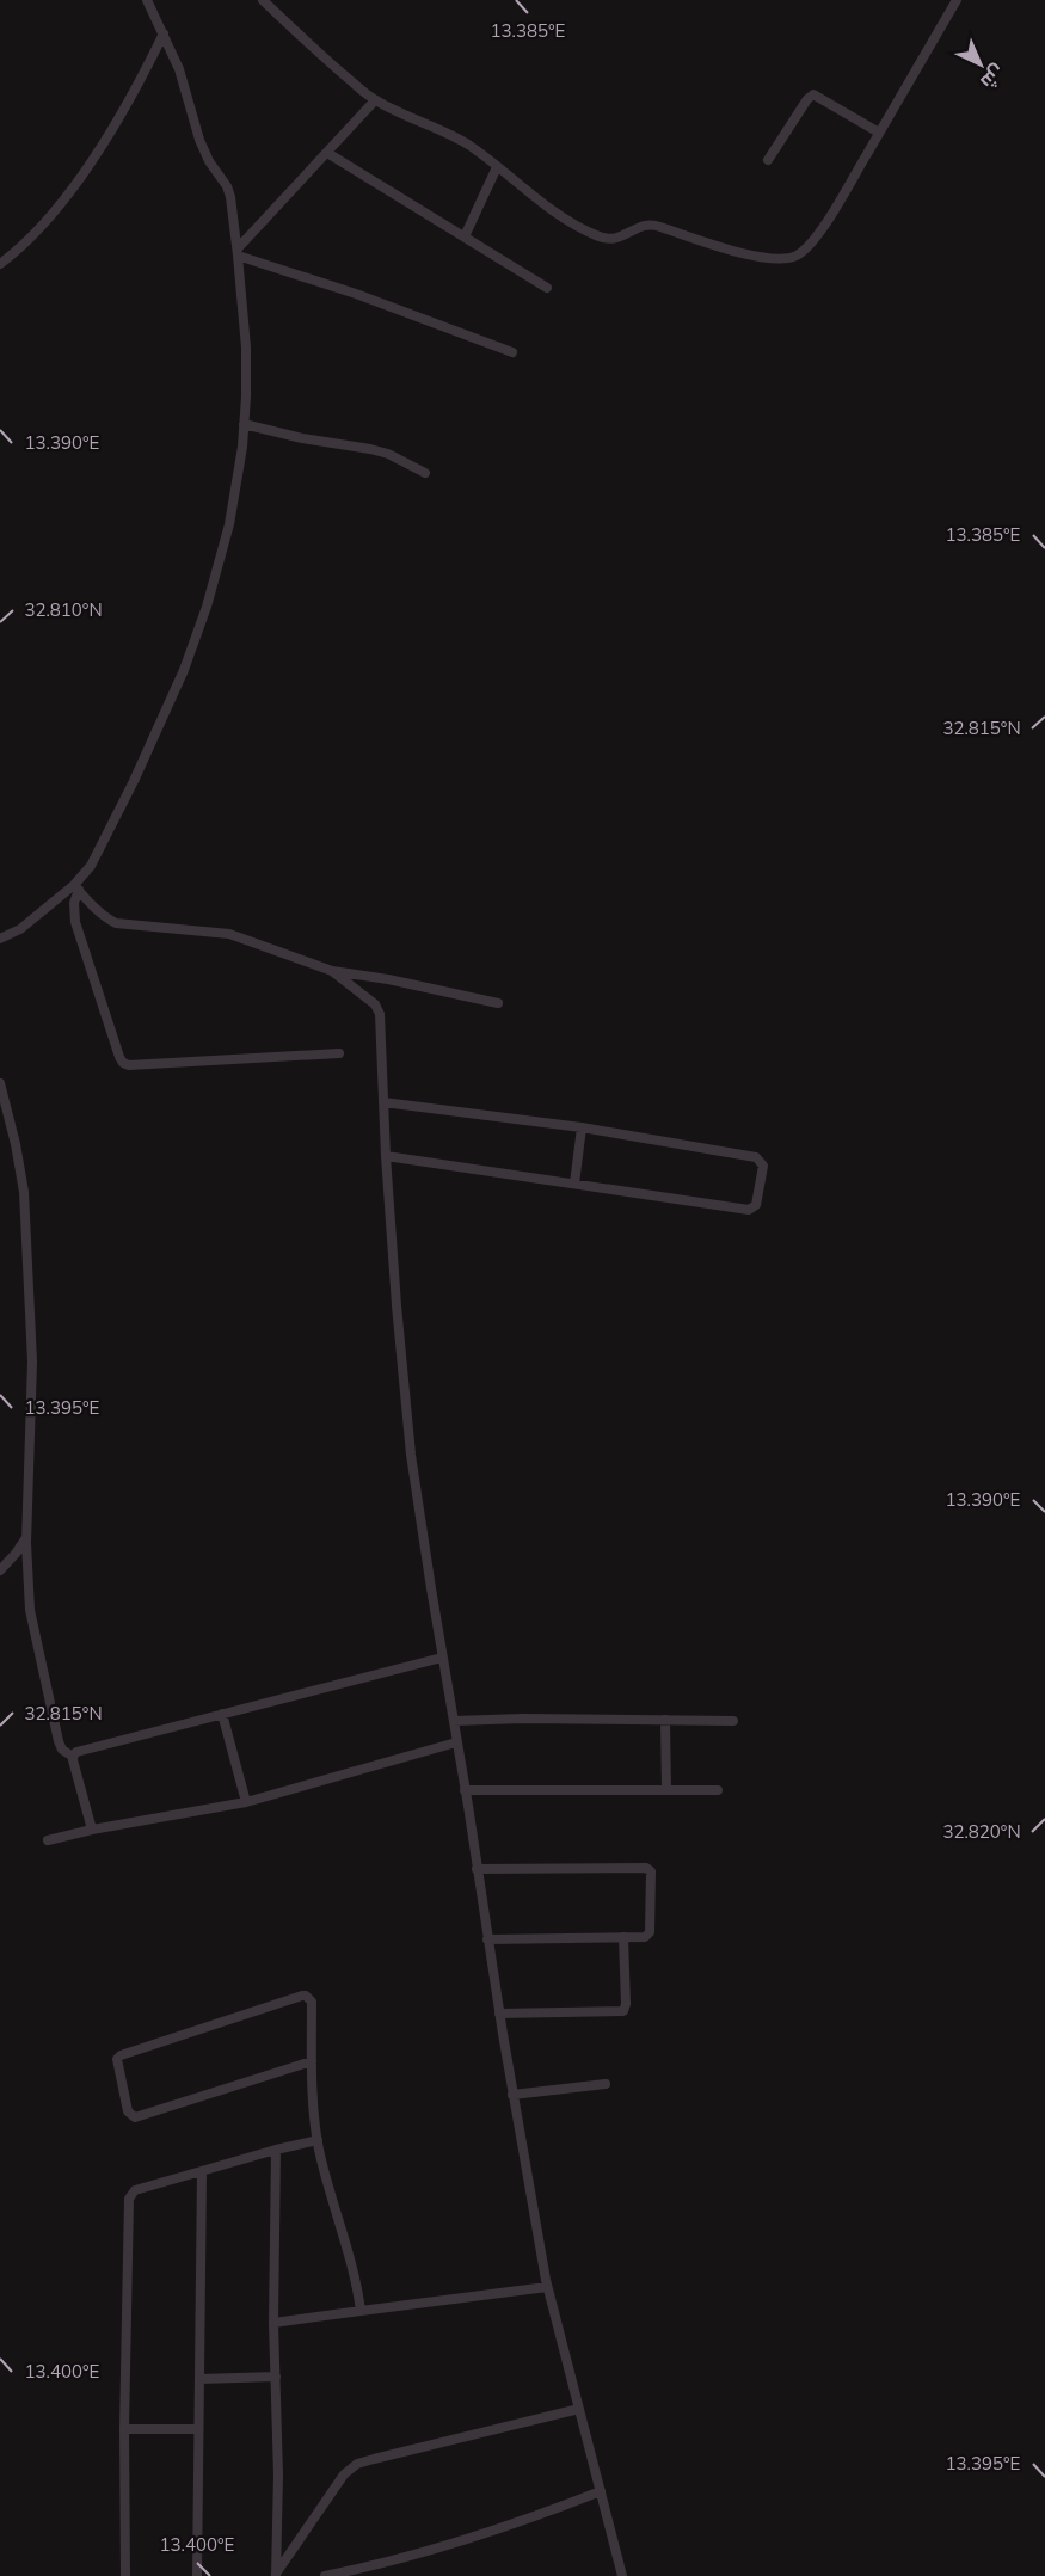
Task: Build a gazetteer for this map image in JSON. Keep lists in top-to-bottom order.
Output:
{
  "north": "bottom right",
  "coordinates": [
    "13.385°E",
    "13.390°E",
    "32.810°N",
    "32.815°N",
    "13.395°E",
    "32.820°N",
    "13.400°E"
  ]
}
